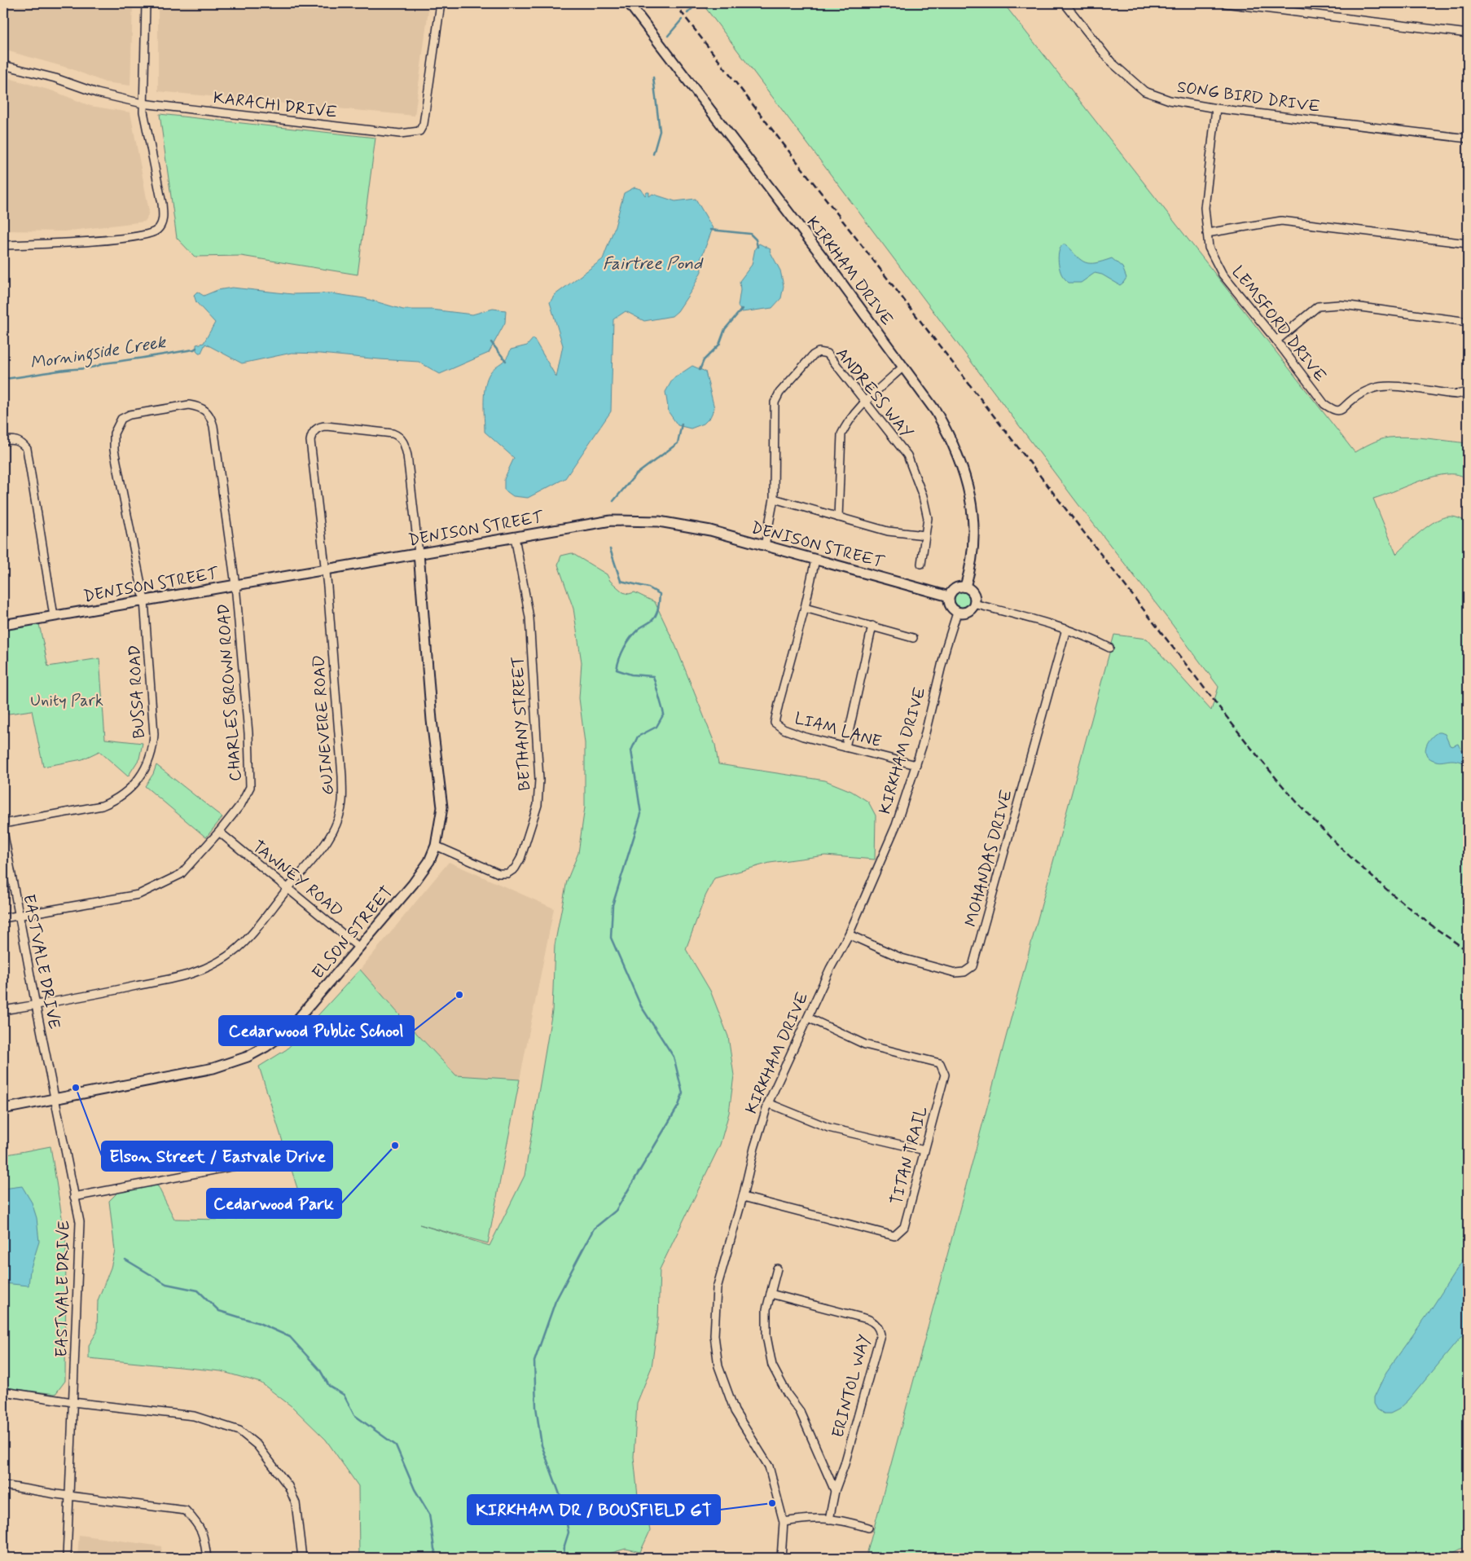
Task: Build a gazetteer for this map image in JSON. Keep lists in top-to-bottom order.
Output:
{
  "streets": {
    "street": [
      "SONG BIRD DRIVE",
      "KARACHI DRIVE",
      "KIRKHAM DRIVE",
      "LEMSFORD DRIVE",
      "ANDRESS WAY",
      "DENISON STREET",
      "BUSSA ROAD",
      "CHARLES BROWN ROAD",
      "BETHANY STREET",
      "GUINEVERE ROAD",
      "LIAM LANE",
      "MOHANDAS DRIVE",
      "TAWNEY ROAD",
      "ELSON STREET",
      "EASTVALE DRIVE",
      "TITAN TRAIL",
      "ERINTOL WAY"
    ]
  },
  "crossings": [
    ["SONG BIRD DRIVE", "LEMSFORD DRIVE"],
    ["KIRKHAM DRIVE", "DENISON STREET"],
    ["KIRKHAM DRIVE", "LIAM LANE"],
    ["KIRKHAM DRIVE", "MOHANDAS DRIVE"],
    ["KIRKHAM DRIVE", "TITAN TRAIL"],
    ["ANDRESS WAY", "DENISON STREET"],
    ["DENISON STREET", "BUSSA ROAD"],
    ["DENISON STREET", "CHARLES BROWN ROAD"],
    ["DENISON STREET", "BETHANY STREET"],
    ["DENISON STREET", "GUINEVERE ROAD"],
    ["DENISON STREET", "ELSON STREET"],
    ["BUSSA ROAD", "CHARLES BROWN ROAD"],
    ["CHARLES BROWN ROAD", "TAWNEY ROAD"],
    ["CHARLES BROWN ROAD", "EASTVALE DRIVE"],
    ["BETHANY STREET", "ELSON STREET"],
    ["GUINEVERE ROAD", "TAWNEY ROAD"],
    ["GUINEVERE ROAD", "ELSON STREET"],
    ["GUINEVERE ROAD", "EASTVALE DRIVE"],
    ["TAWNEY ROAD", "ELSON STREET"],
    ["ELSON STREET", "EASTVALE DRIVE"]
  ],
  "water": ["Fairtree Pond", "Morningside Creek"],
  "parks": ["Unity Park"],
  "places": [
    "Cedarwood Public School",
    "Elson Street / Eastvale Drive",
    "Cedarwood Park",
    "KIRKHAM DR / BOUSFIELD GT"
  ]
}
